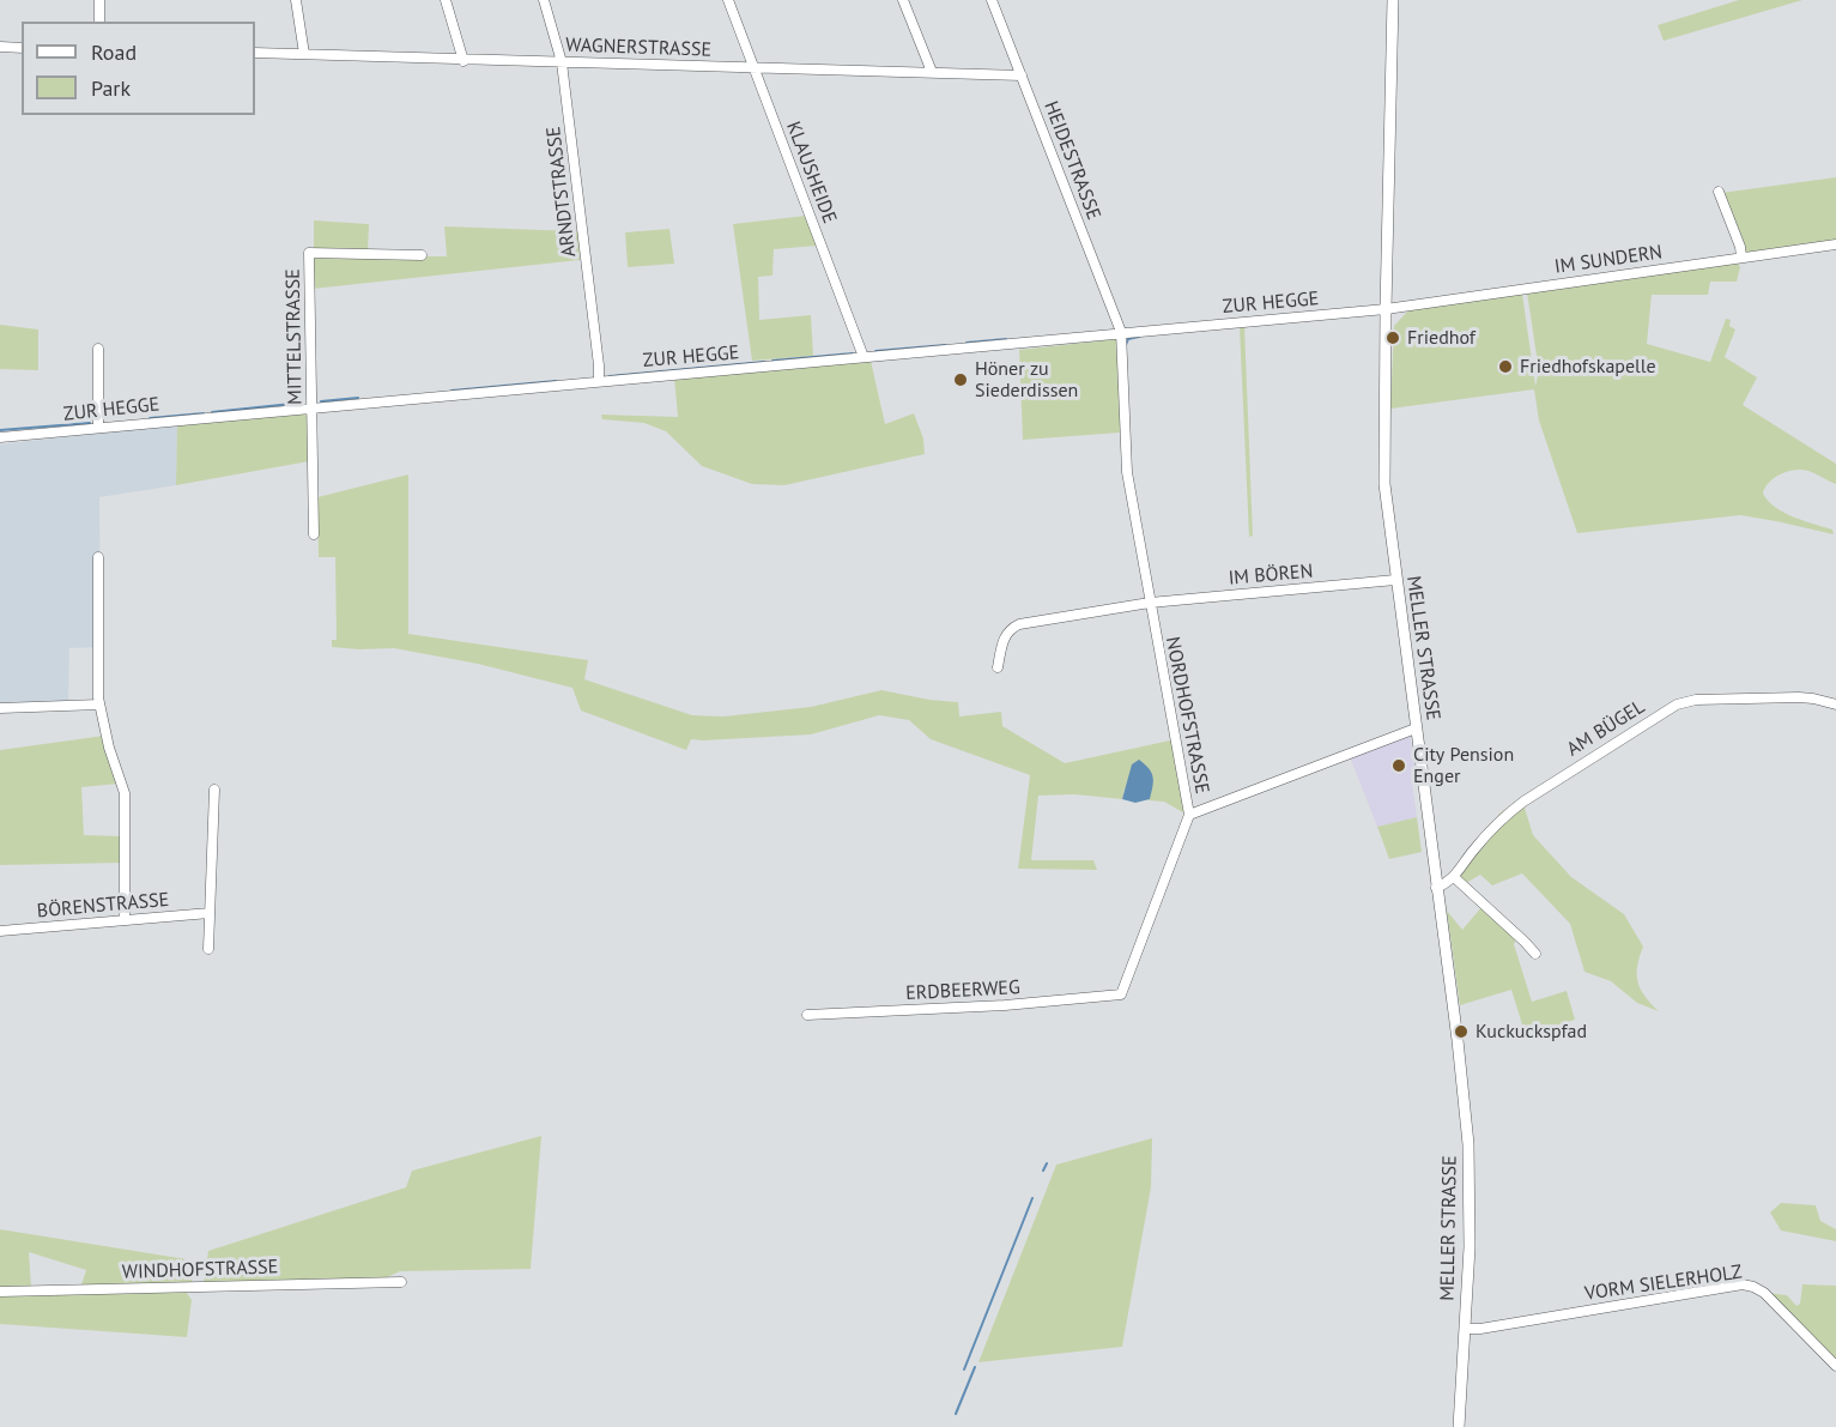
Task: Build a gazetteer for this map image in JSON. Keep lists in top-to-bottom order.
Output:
{
  "streets": {
    "main road": ["MELLER STRASSE"],
    "street": [
      "WAGNERSTRASSE",
      "HEIDESTRASSE",
      "KLAUSHEIDE",
      "ARNDTSTRASSE",
      "IM SUNDERN",
      "ZUR HEGGE",
      "MITTELSTRASSE",
      "IM BÖREN",
      "NORDHOFSTRASSE",
      "AM BÜGEL",
      "BÖRENSTRASSE",
      "ERDBEERWEG",
      "WINDHOFSTRASSE",
      "VORM SIELERHOLZ"
    ]
  },
  "crossings": [
    ["WAGNERSTRASSE", "HEIDESTRASSE"],
    ["WAGNERSTRASSE", "KLAUSHEIDE"],
    ["WAGNERSTRASSE", "ARNDTSTRASSE"],
    ["HEIDESTRASSE", "ZUR HEGGE"],
    ["HEIDESTRASSE", "NORDHOFSTRASSE"],
    ["KLAUSHEIDE", "ZUR HEGGE"],
    ["ARNDTSTRASSE", "ZUR HEGGE"],
    ["IM SUNDERN", "ZUR HEGGE"],
    ["IM SUNDERN", "MELLER STRASSE"],
    ["ZUR HEGGE", "MITTELSTRASSE"],
    ["ZUR HEGGE", "MELLER STRASSE"],
    ["ZUR HEGGE", "NORDHOFSTRASSE"],
    ["IM BÖREN", "MELLER STRASSE"],
    ["IM BÖREN", "NORDHOFSTRASSE"],
    ["MELLER STRASSE", "AM BÜGEL"],
    ["MELLER STRASSE", "VORM SIELERHOLZ"],
    ["NORDHOFSTRASSE", "ERDBEERWEG"]
  ],
  "places": [
    "Friedhof",
    "Friedhofskapelle",
    "Höner zu Siederdissen",
    "City Pension Enger",
    "Kuckuckspfad"
  ],
  "legend": ["Road", "Park"]
}
